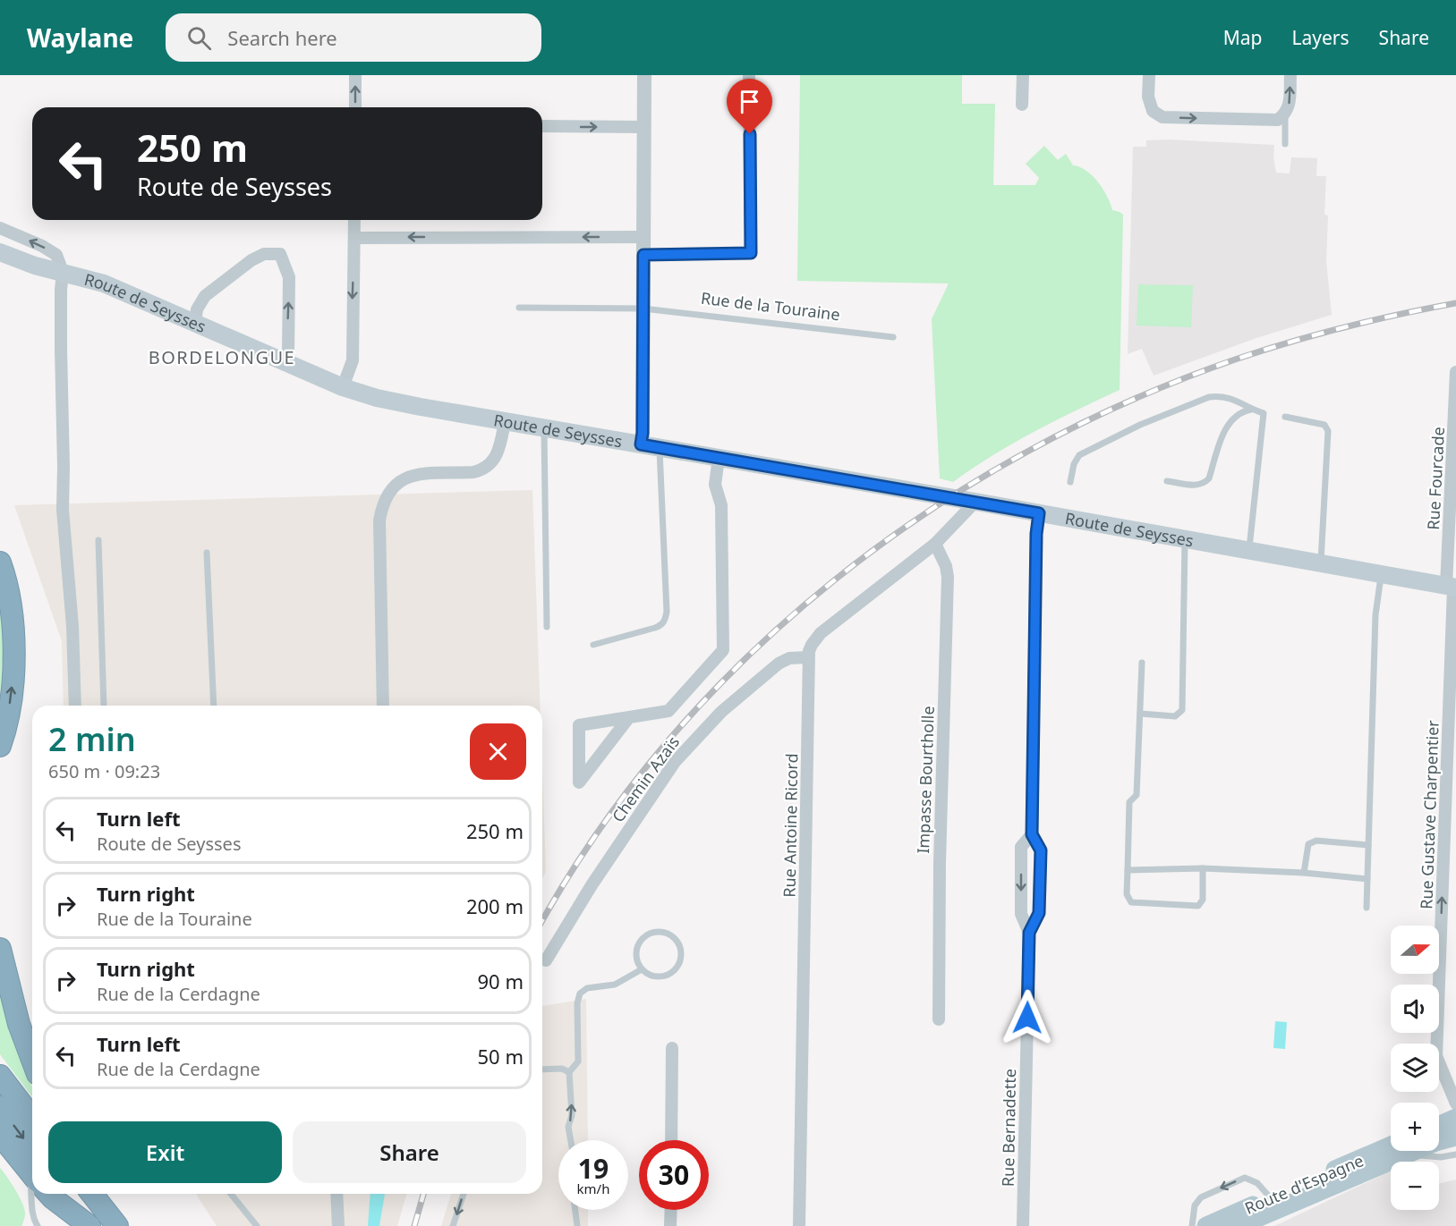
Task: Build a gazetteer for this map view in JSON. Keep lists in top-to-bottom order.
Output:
{
  "streets": {
    "main road": ["Route de Seysses", "Route d'Espagne"],
    "street": [
      "Rue Fourcade",
      "Chemin Azaïs",
      "Impasse Bourtholle",
      "Rue Gustave Charpentier",
      "Rue Antoine Ricord",
      "Rue Bernadette"
    ],
    "lane": ["Rue de la Touraine"]
  },
  "crossings": [
    ["Route de Seysses", "Rue Fourcade"],
    ["Route de Seysses", "Rue Gustave Charpentier"],
    ["Route de Seysses", "Rue Antoine Ricord"],
    ["Route de Seysses", "Rue Bernadette"],
    ["Rue Fourcade", "Rue Gustave Charpentier"],
    ["Chemin Azaïs", "Rue Antoine Ricord"],
    ["Impasse Bourtholle", "Rue Antoine Ricord"]
  ],
  "one_way": ["Rue Gustave Charpentier"],
  "districts": ["BORDELONGUE"],
  "north": "right",
  "page": {
    "header": "Waylane",
    "search": "Search here",
    "nav": ["Map", "Layers", "Share"],
    "turn": ["250 m", "Route de Seysses"],
    "heading": ["2 min", "650 m · 09:23"],
    "list": [
      {
        "name": "Turn left",
        "note": "Route de Seysses",
        "value": "250 m"
      },
      {
        "name": "Turn right",
        "note": "Rue de la Touraine",
        "value": "200 m"
      },
      {
        "name": "Turn right",
        "note": "Rue de la Cerdagne",
        "value": "90 m"
      },
      {
        "name": "Turn left",
        "note": "Rue de la Cerdagne",
        "value": "50 m"
      }
    ],
    "map_buttons": ["+", "−"],
    "buttons": ["Exit", "Share"],
    "speed": "19 km/h",
    "limit": "30"
  }
}
